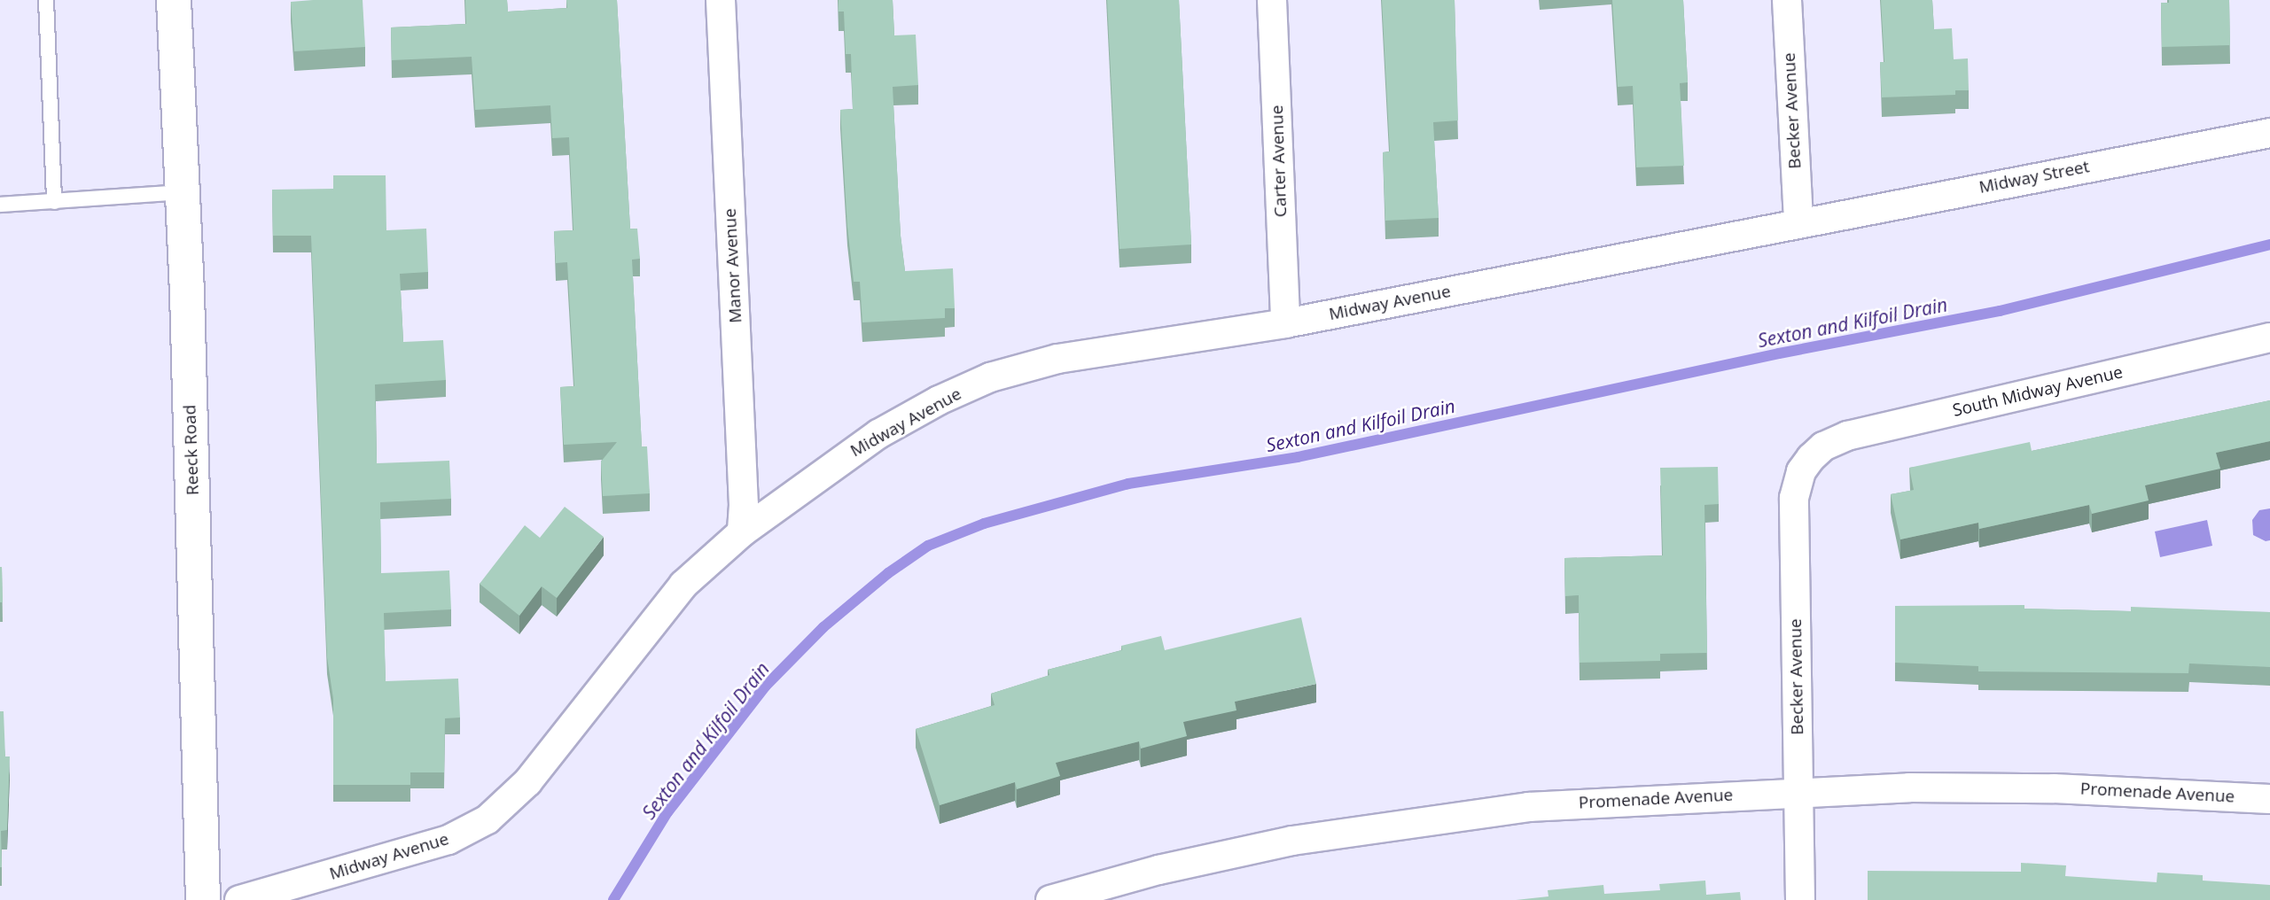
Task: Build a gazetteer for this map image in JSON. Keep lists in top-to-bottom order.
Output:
{
  "streets": {
    "street": [
      "Becker Avenue",
      "Carter Avenue",
      "Midway Street",
      "Manor Avenue",
      "Midway Avenue",
      "South Midway Avenue",
      "Reeck Road",
      "Promenade Avenue"
    ]
  },
  "crossings": [
    ["Becker Avenue", "Midway Street"],
    ["Becker Avenue", "Midway Avenue"],
    ["Becker Avenue", "South Midway Avenue"],
    ["Becker Avenue", "Promenade Avenue"],
    ["Carter Avenue", "Midway Avenue"],
    ["Midway Street", "Midway Avenue"],
    ["Manor Avenue", "Midway Avenue"]
  ],
  "water": ["Sexton and Kilfoil Drain"]
}
